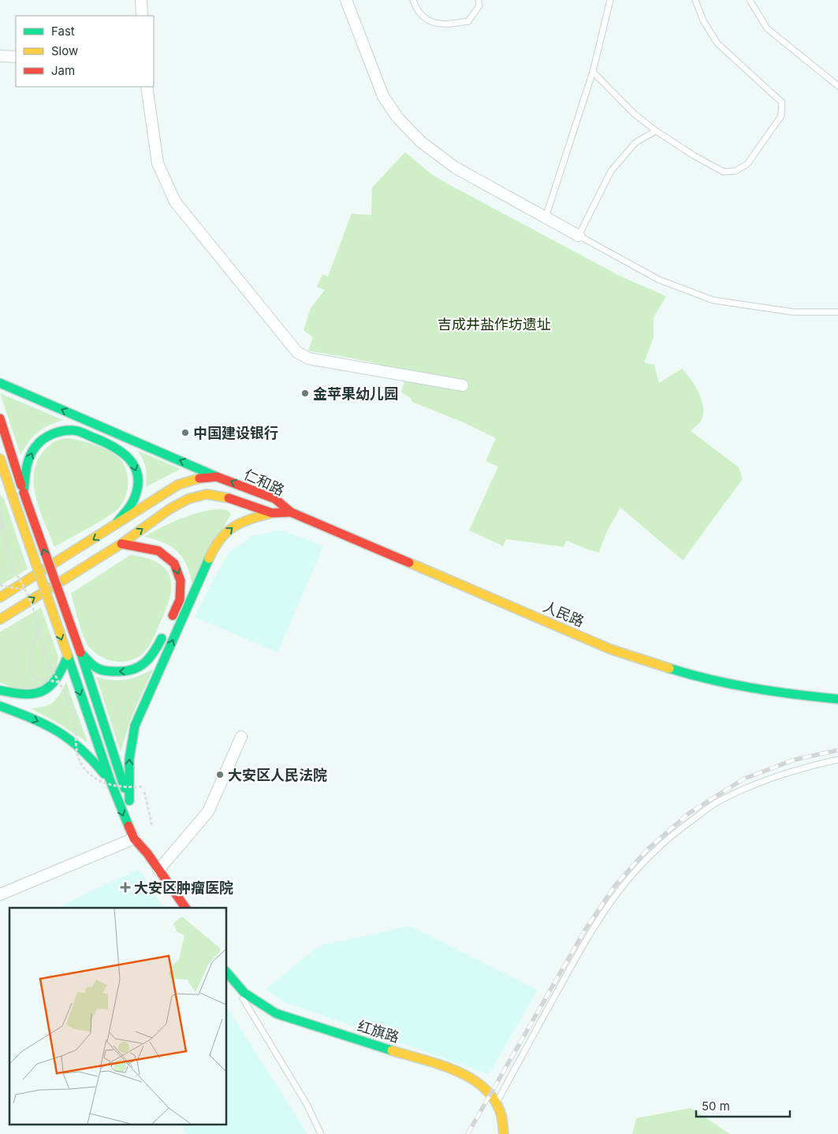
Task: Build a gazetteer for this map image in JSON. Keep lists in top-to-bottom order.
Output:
{
  "streets": {
    "main road": ["仁和路", "人民路", "红旗路"]
  },
  "crossings": [
    ["仁和路", "人民路"]
  ],
  "parks": ["吉成井盐作坊遗址"],
  "places": {
    "other": ["金苹果幼儿园", "中国建设银行", "大安区人民法院"],
    "health": ["大安区肿瘤医院"]
  },
  "legend": ["Fast", "Slow", "Jam"],
  "scale_bar": "50 m"
}
